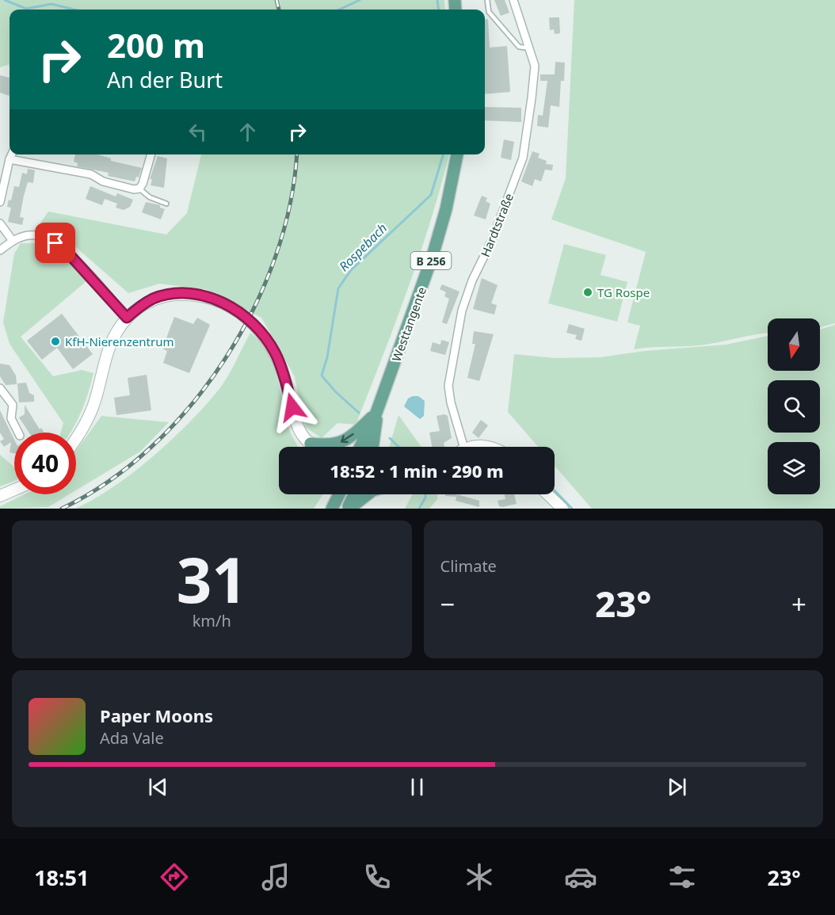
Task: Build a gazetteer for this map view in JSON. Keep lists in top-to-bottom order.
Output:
{
  "streets": {
    "main road": ["B 256", "Westtangente"],
    "street": ["Hardtstraße"]
  },
  "crossings": [
    ["B 256", "Westtangente"]
  ],
  "water": ["Rospebach"],
  "places": ["TG Rospe", "KfH-Nierenzentrum"],
  "north": "bottom",
  "page": {
    "turn": ["200 m", "An der Burt"],
    "limit": "40",
    "trip": "18:52 · 1 min · 290 m",
    "tile": [
      ["31", "km/h"],
      "Climate"
    ],
    "heat": ["−", "23°", "+"],
    "song": ["Paper Moons", "Ada Vale"],
    "tabs": ["18:51", "23°"]
  }
}
